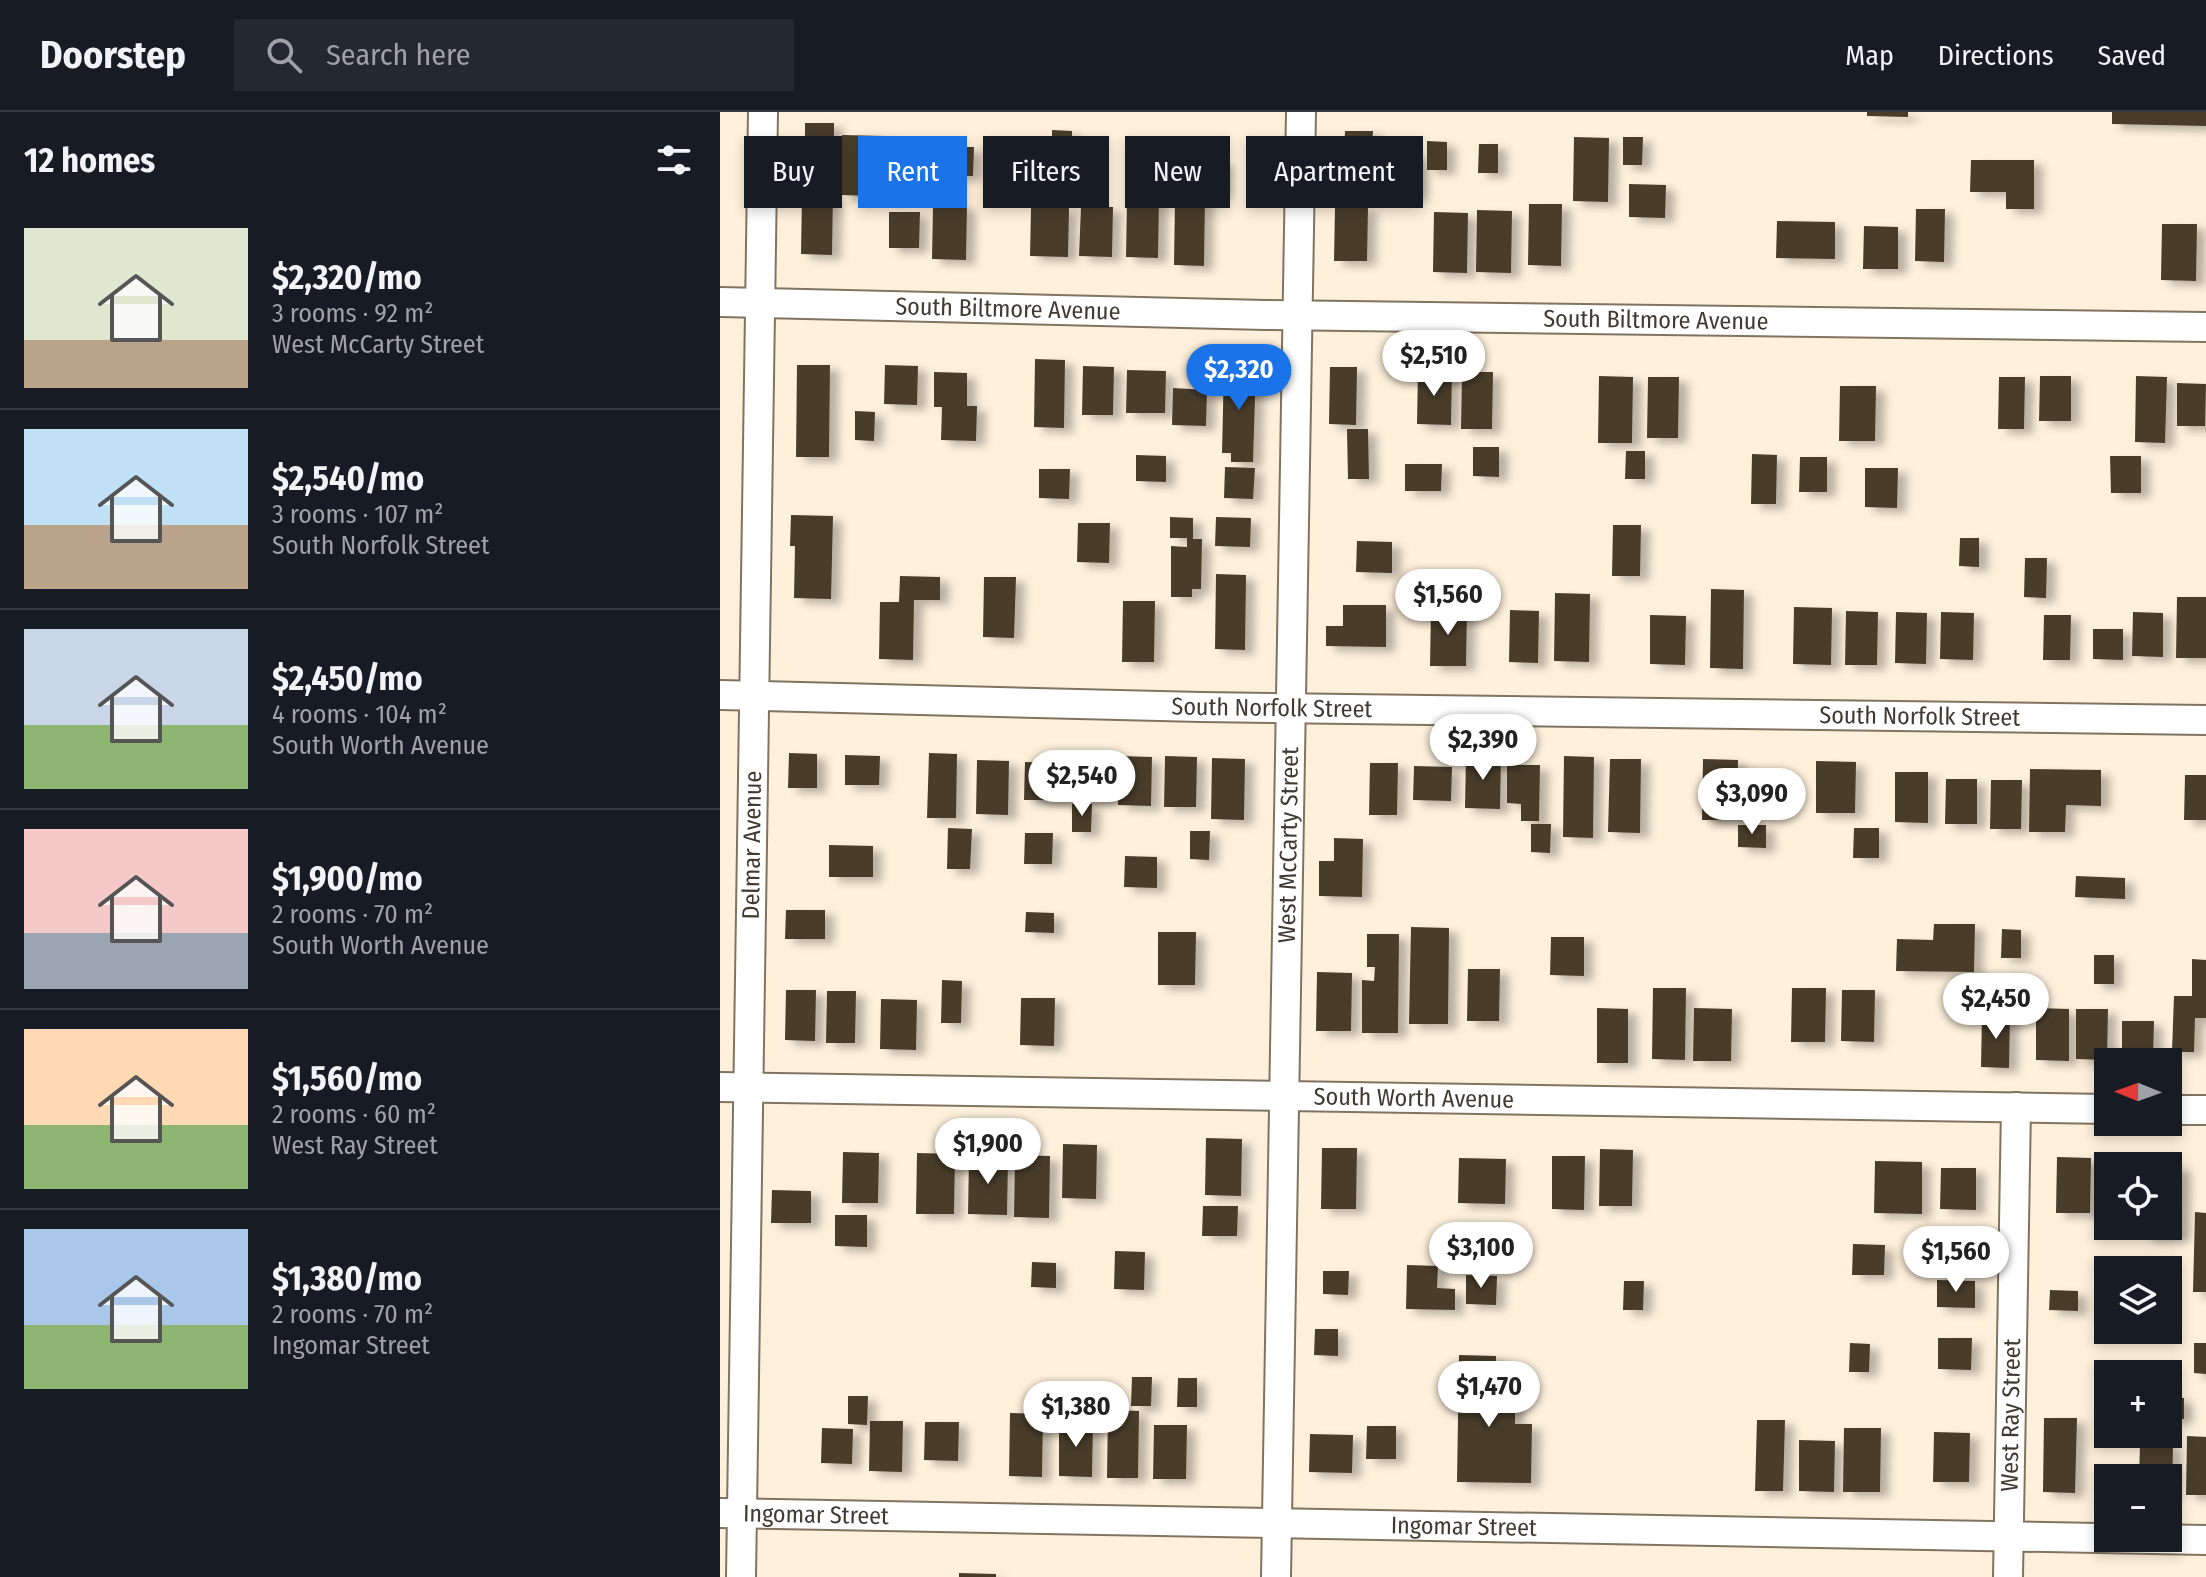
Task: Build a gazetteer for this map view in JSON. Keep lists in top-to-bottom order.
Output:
{
  "streets": {
    "street": [
      "South Biltmore Avenue",
      "South Norfolk Street",
      "West McCarty Street",
      "Delmar Avenue",
      "South Worth Avenue",
      "West Ray Street",
      "Ingomar Street"
    ]
  },
  "crossings": [
    ["South Biltmore Avenue", "West McCarty Street"],
    ["South Biltmore Avenue", "Delmar Avenue"],
    ["South Norfolk Street", "West McCarty Street"],
    ["South Norfolk Street", "Delmar Avenue"],
    ["West McCarty Street", "South Worth Avenue"],
    ["West McCarty Street", "Ingomar Street"],
    ["Delmar Avenue", "South Worth Avenue"],
    ["Delmar Avenue", "Ingomar Street"],
    ["South Worth Avenue", "West Ray Street"],
    ["West Ray Street", "Ingomar Street"]
  ],
  "north": "left",
  "page": {
    "header": "Doorstep",
    "search": "Search here",
    "nav": ["Map", "Directions", "Saved"],
    "heading": "12 homes",
    "chip": [
      "Buy",
      "Rent",
      "Filters",
      "New",
      "Apartment"
    ],
    "list": [
      {
        "name": "$2,320/mo",
        "note": "3 rooms · 92 m² · West McCarty Street"
      },
      {
        "name": "$2,540/mo",
        "note": "3 rooms · 107 m² · South Norfolk Street"
      },
      {
        "name": "$2,450/mo",
        "note": "4 rooms · 104 m² · South Worth Avenue"
      },
      {
        "name": "$1,900/mo",
        "note": "2 rooms · 70 m² · South Worth Avenue"
      },
      {
        "name": "$1,560/mo",
        "note": "2 rooms · 60 m² · West Ray Street"
      },
      {
        "name": "$1,380/mo",
        "note": "2 rooms · 70 m² · Ingomar Street"
      }
    ],
    "price": [
      "$2,510",
      "$2,320",
      "$1,560",
      "$2,390",
      "$2,540",
      "$3,090",
      "$2,450",
      "$1,900",
      "$3,100",
      "$1,560",
      "$1,470",
      "$1,380"
    ],
    "map_buttons": ["+", "−"]
  }
}
